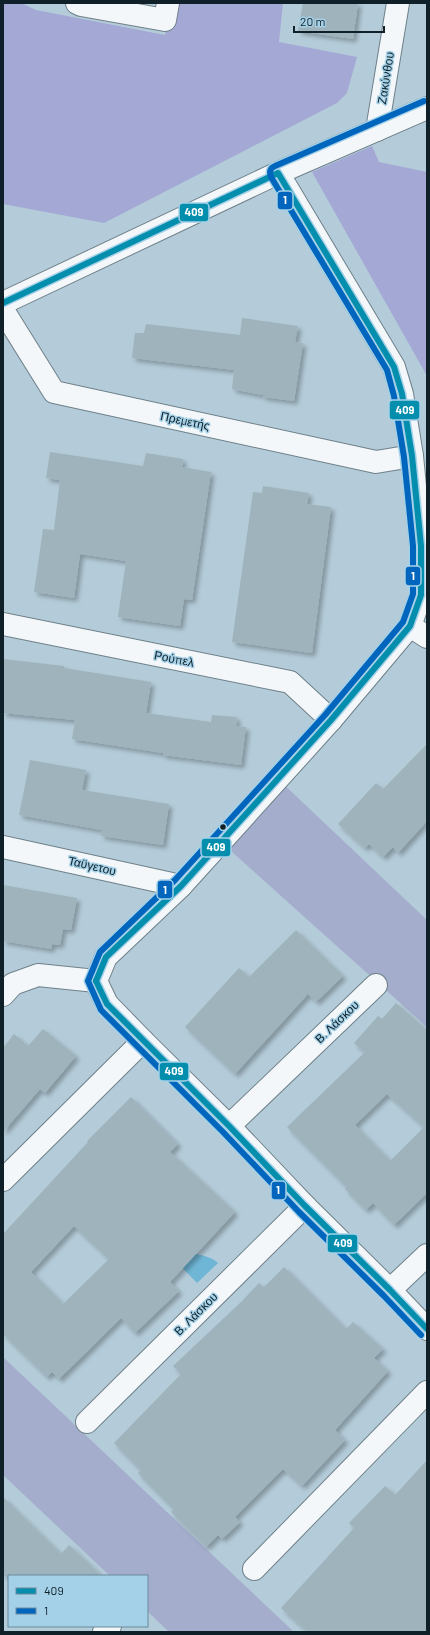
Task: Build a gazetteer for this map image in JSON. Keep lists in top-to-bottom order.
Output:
{
  "streets": {
    "street": [
      "Ζακύνθου",
      "Πρεμετής",
      "Ρούπελ",
      "Ταϋγετου",
      "Β. Λάσκου"
    ]
  },
  "lines": ["transit line 1", "transit line 409"],
  "legend": ["409", "1"],
  "scale_bar": "20 m"
}
